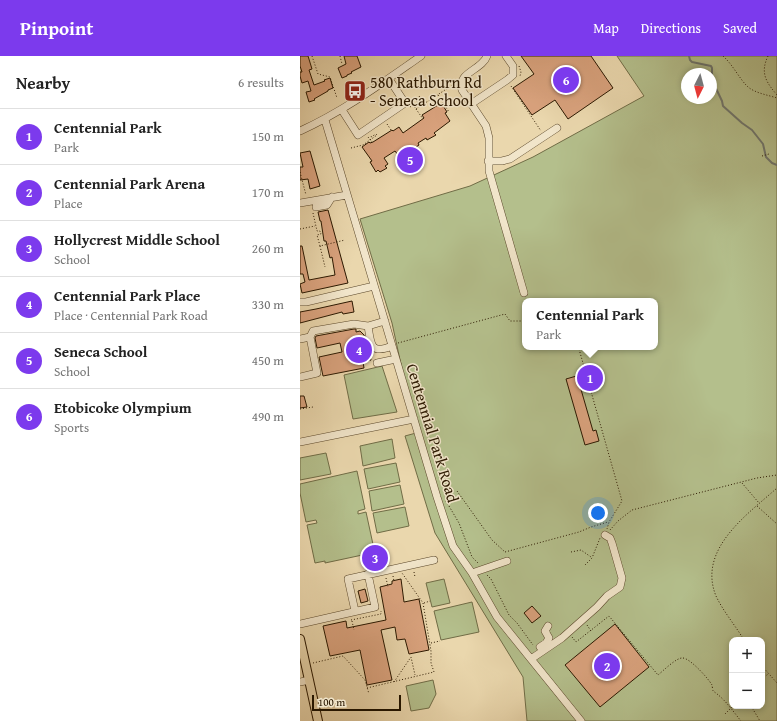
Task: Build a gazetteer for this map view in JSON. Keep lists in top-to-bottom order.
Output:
{
  "streets": {
    "street": ["Centennial Park Road"]
  },
  "places": {
    "bus stop": ["580 Rathburn Rd - Seneca School"]
  },
  "scale_bar": "100 m",
  "north": "bottom",
  "page": {
    "header": "Pinpoint",
    "nav": ["Map", "Directions", "Saved"],
    "heading": ["Nearby", "6 results"],
    "pins": [
      "6",
      "5",
      "4",
      "1",
      "3",
      "2"
    ],
    "list": [
      {
        "mark": "1",
        "name": "Centennial Park",
        "note": "Park",
        "value": "150 m"
      },
      {
        "mark": "2",
        "name": "Centennial Park Arena",
        "note": "Place",
        "value": "170 m"
      },
      {
        "mark": "3",
        "name": "Hollycrest Middle School",
        "note": "School",
        "value": "260 m"
      },
      {
        "mark": "4",
        "name": "Centennial Park Place",
        "note": "Place · Centennial Park Road",
        "value": "330 m"
      },
      {
        "mark": "5",
        "name": "Seneca School",
        "note": "School",
        "value": "450 m"
      },
      {
        "mark": "6",
        "name": "Etobicoke Olympium",
        "note": "Sports",
        "value": "490 m"
      }
    ],
    "popup": ["Centennial Park", "Park"],
    "map_buttons": ["+", "−"],
    "scale": "100 m"
  }
}
